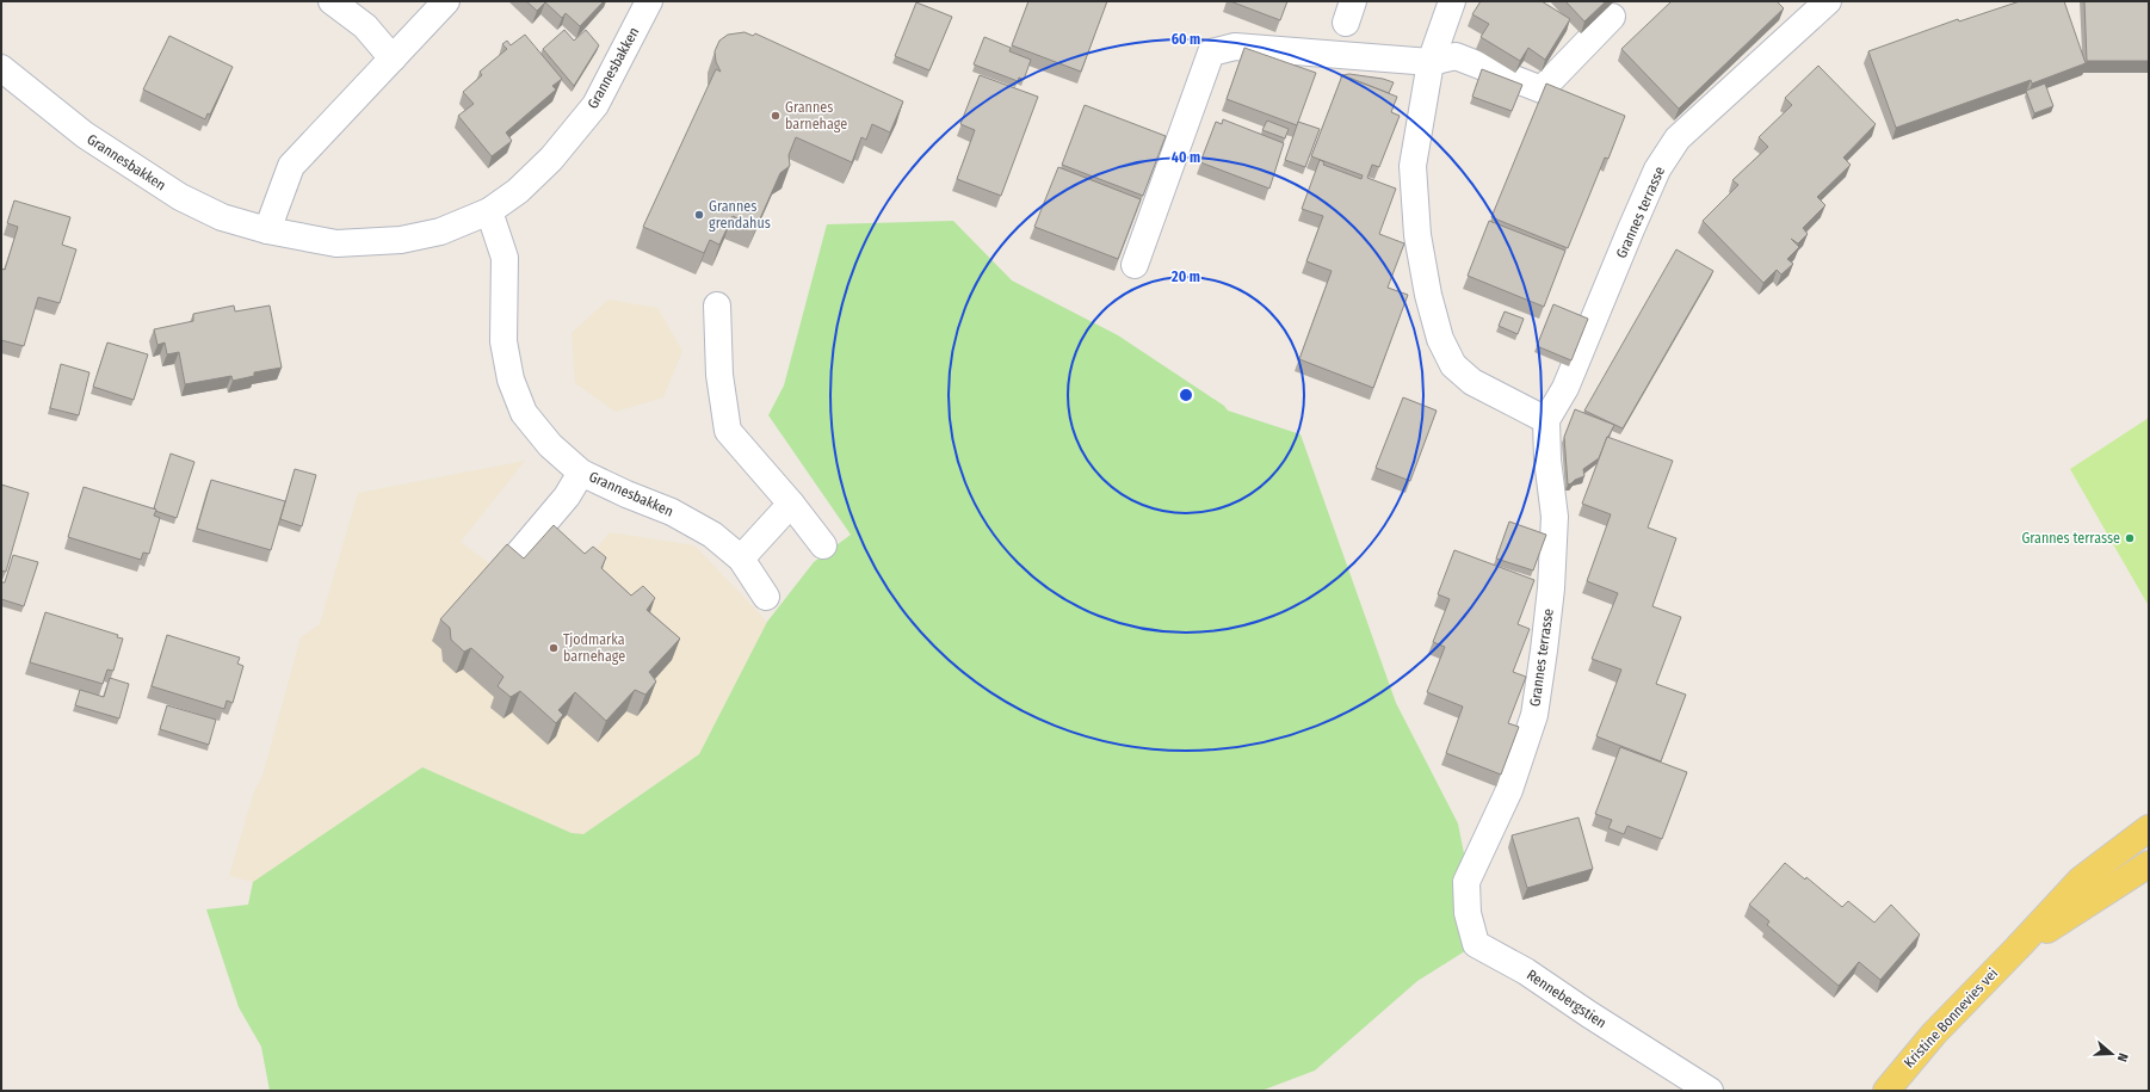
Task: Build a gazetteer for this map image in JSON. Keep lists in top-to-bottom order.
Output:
{
  "streets": {
    "main road": ["Kristine Bonnevies vei"],
    "street": ["Grannesbakken", "Grannes terrasse", "Rennebergstien"]
  },
  "crossings": [
    ["Grannes terrasse", "Rennebergstien"]
  ],
  "places": [
    "Grannes barnehage",
    "Grannes grendahus",
    "Grannes terrasse",
    "Tjodmarka barnehage"
  ],
  "north": "right",
  "rings": ["60 m", "40 m", "20 m"]
}
